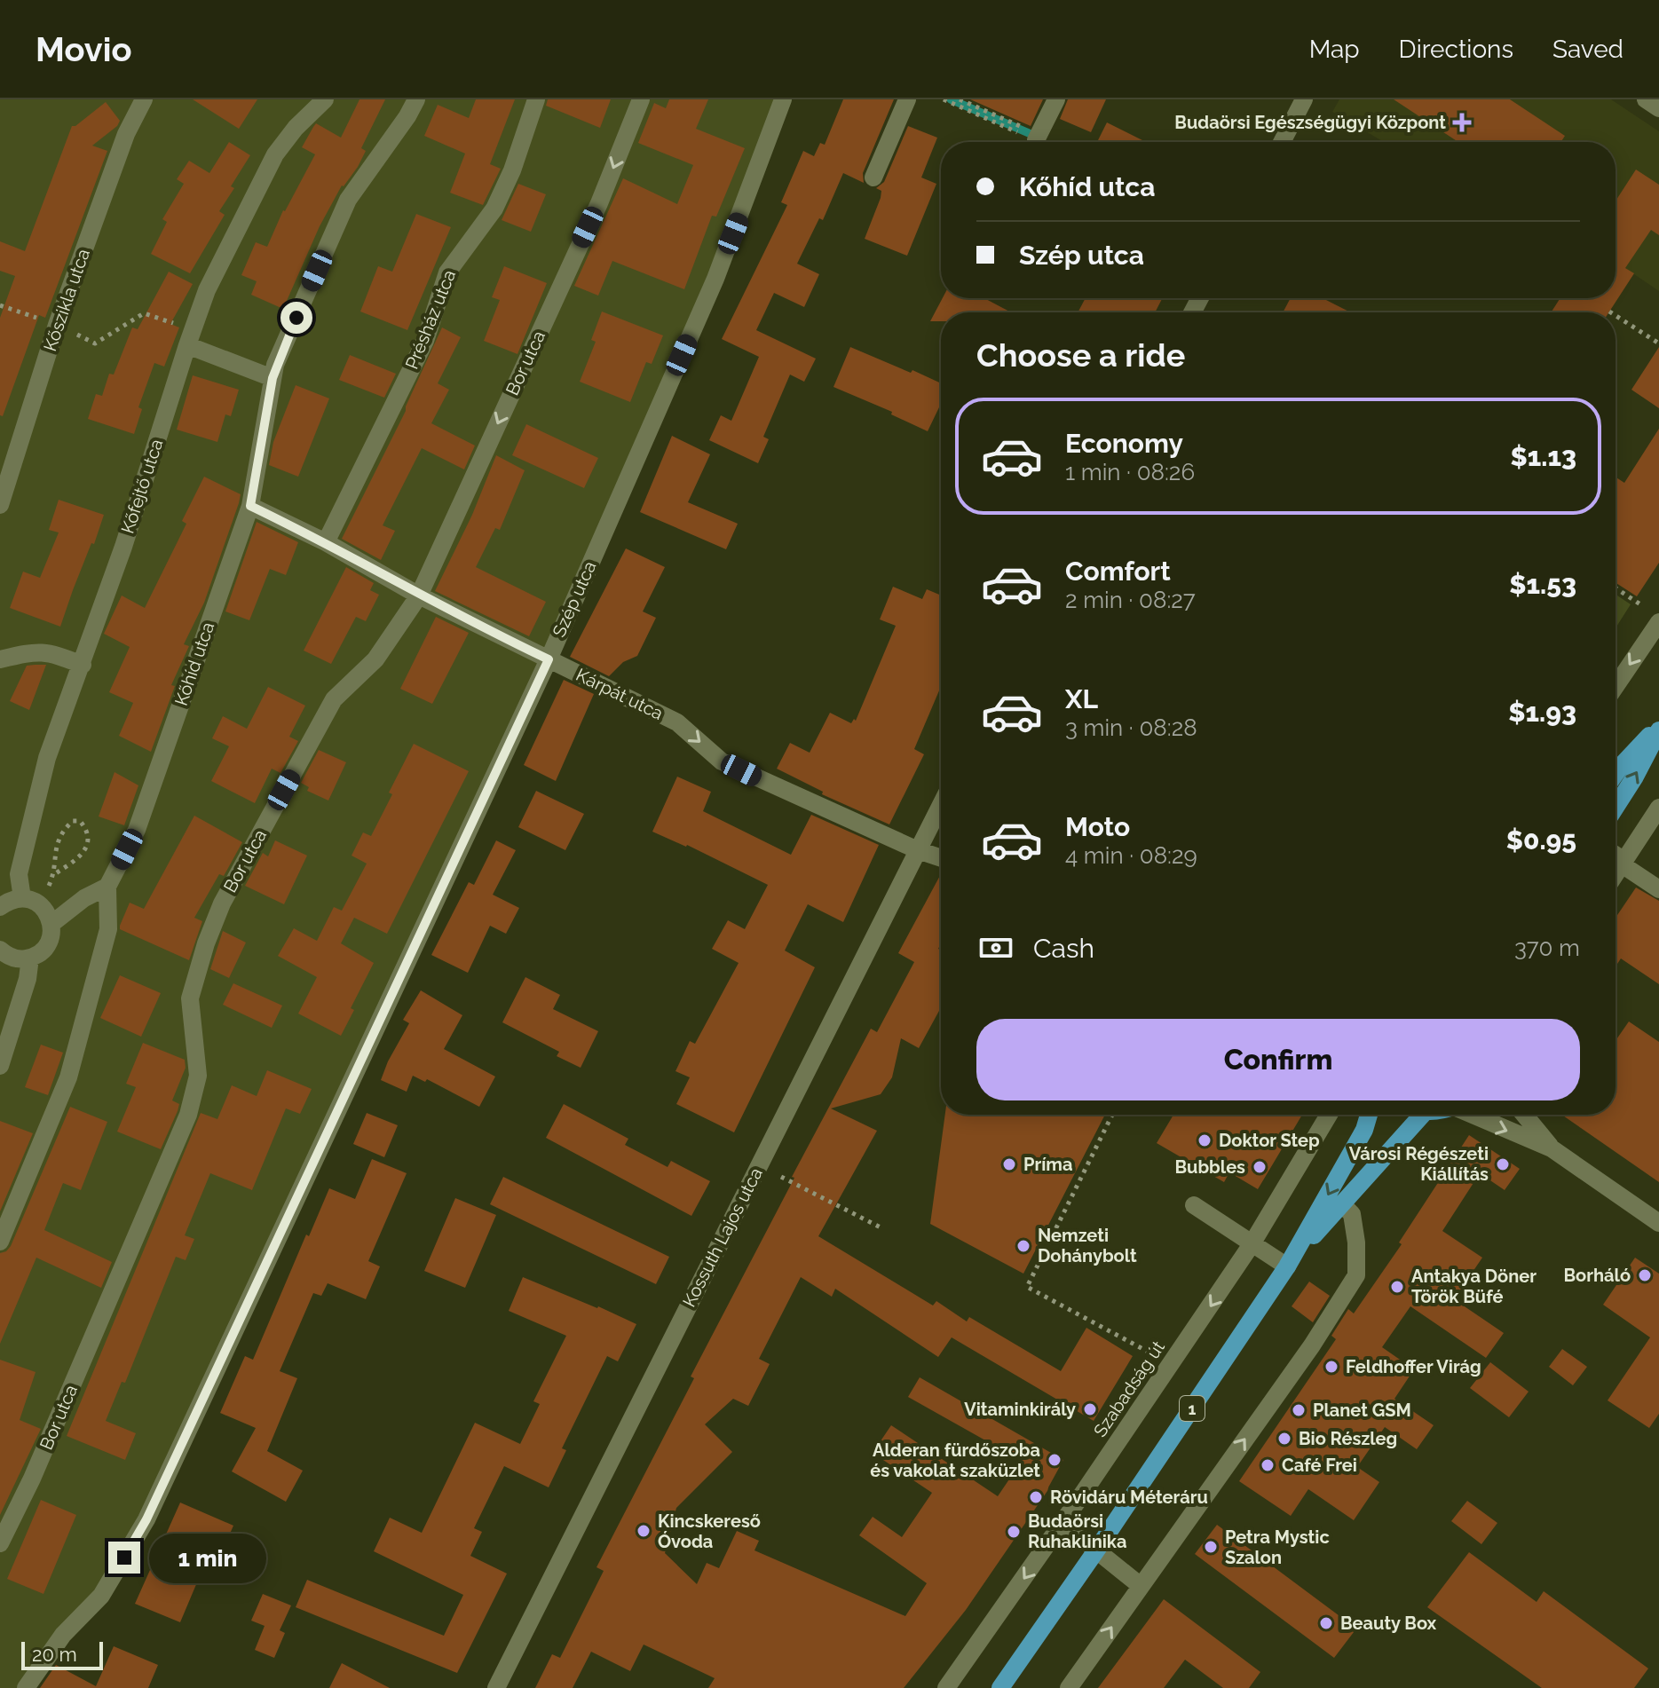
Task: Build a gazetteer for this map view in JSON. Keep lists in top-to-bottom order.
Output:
{
  "streets": {
    "main road": ["1"],
    "street": [
      "Kőszikla utca",
      "Présház utca",
      "Bor utca",
      "Kőfejtő utca",
      "Szép utca",
      "Kőhíd utca",
      "Kárpát utca",
      "Kossuth Lajos utca",
      "Szabadság út"
    ]
  },
  "crossings": [
    ["Présház utca", "Kárpát utca"],
    ["Bor utca", "Kárpát utca"],
    ["Szép utca", "Kárpát utca"],
    ["Kőhíd utca", "Kárpát utca"],
    ["Kárpát utca", "Kossuth Lajos utca"]
  ],
  "one_way": ["Kárpát utca"],
  "places": {
    "health": ["Budaörsi Egészségügyi Központ"],
    "other": [
      "Doktor Step",
      "Príma",
      "Városi Régészeti Kiállítás",
      "Bubbles",
      "Nemzeti Dohánybolt",
      "Borháló",
      "Antakya Döner Török Büfé",
      "Feldhoffer Virág",
      "Vitaminkirály",
      "Planet GSM",
      "Bio Részleg",
      "Alderan fürdőszoba és vakolat szaküzlet",
      "Café Frei",
      "Rövidáru Méteráru",
      "Kincskereső Óvoda",
      "Budaörsi Ruhaklinika",
      "Petra Mystic Szalon",
      "Beauty Box"
    ]
  },
  "scale_bar": "20 m",
  "page": {
    "header": "Movio",
    "nav": ["Map", "Directions", "Saved"],
    "banner": ["Kőhíd utca", "Szép utca"],
    "heading": "Choose a ride",
    "list": [
      {
        "name": "Economy",
        "note": "1 min · 08:26",
        "value": "$1.13"
      },
      {
        "name": "Comfort",
        "note": "2 min · 08:27",
        "value": "$1.53"
      },
      {
        "name": "XL",
        "note": "3 min · 08:28",
        "value": "$1.93"
      },
      {
        "name": "Moto",
        "note": "4 min · 08:29",
        "value": "$0.95"
      }
    ],
    "pay": ["Cash", "370 m"],
    "buttons": "Confirm",
    "bubble": "1 min",
    "scale": "20 m"
  }
}
